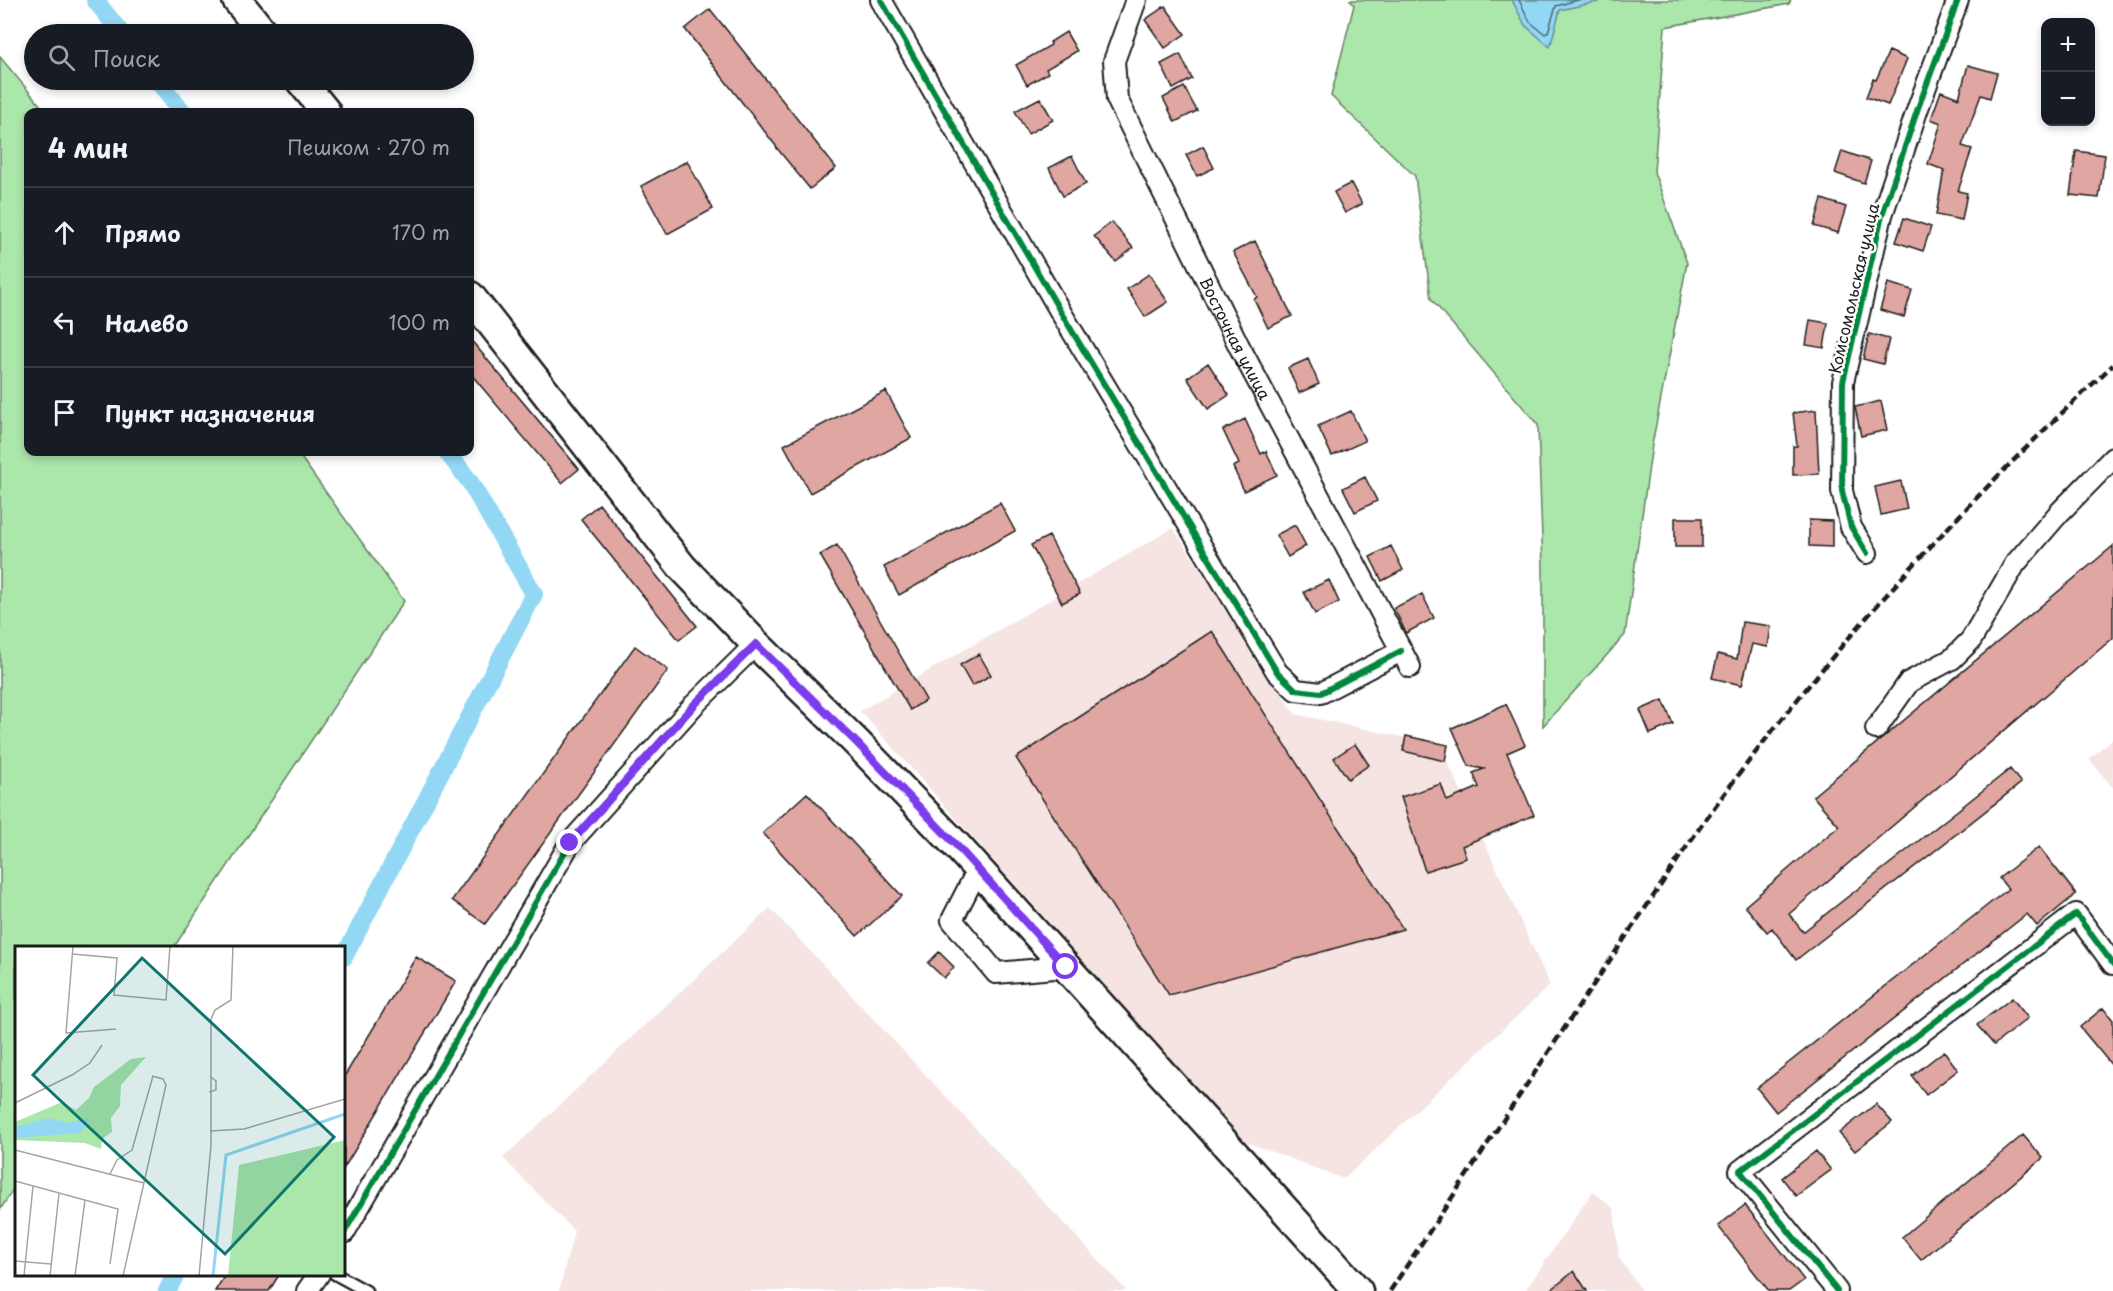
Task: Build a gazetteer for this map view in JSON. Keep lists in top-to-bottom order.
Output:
{
  "streets": {
    "street": ["Комсомольская улица", "Восточная улица"]
  },
  "page": {
    "map_buttons": ["+", "−"],
    "search": "Поиск",
    "heading": ["4 мин", "Пешком · 270 m"],
    "list": [
      ["Прямо", "170 m"],
      ["Налево", "100 m"],
      "Пункт назначения"
    ]
  }
}
